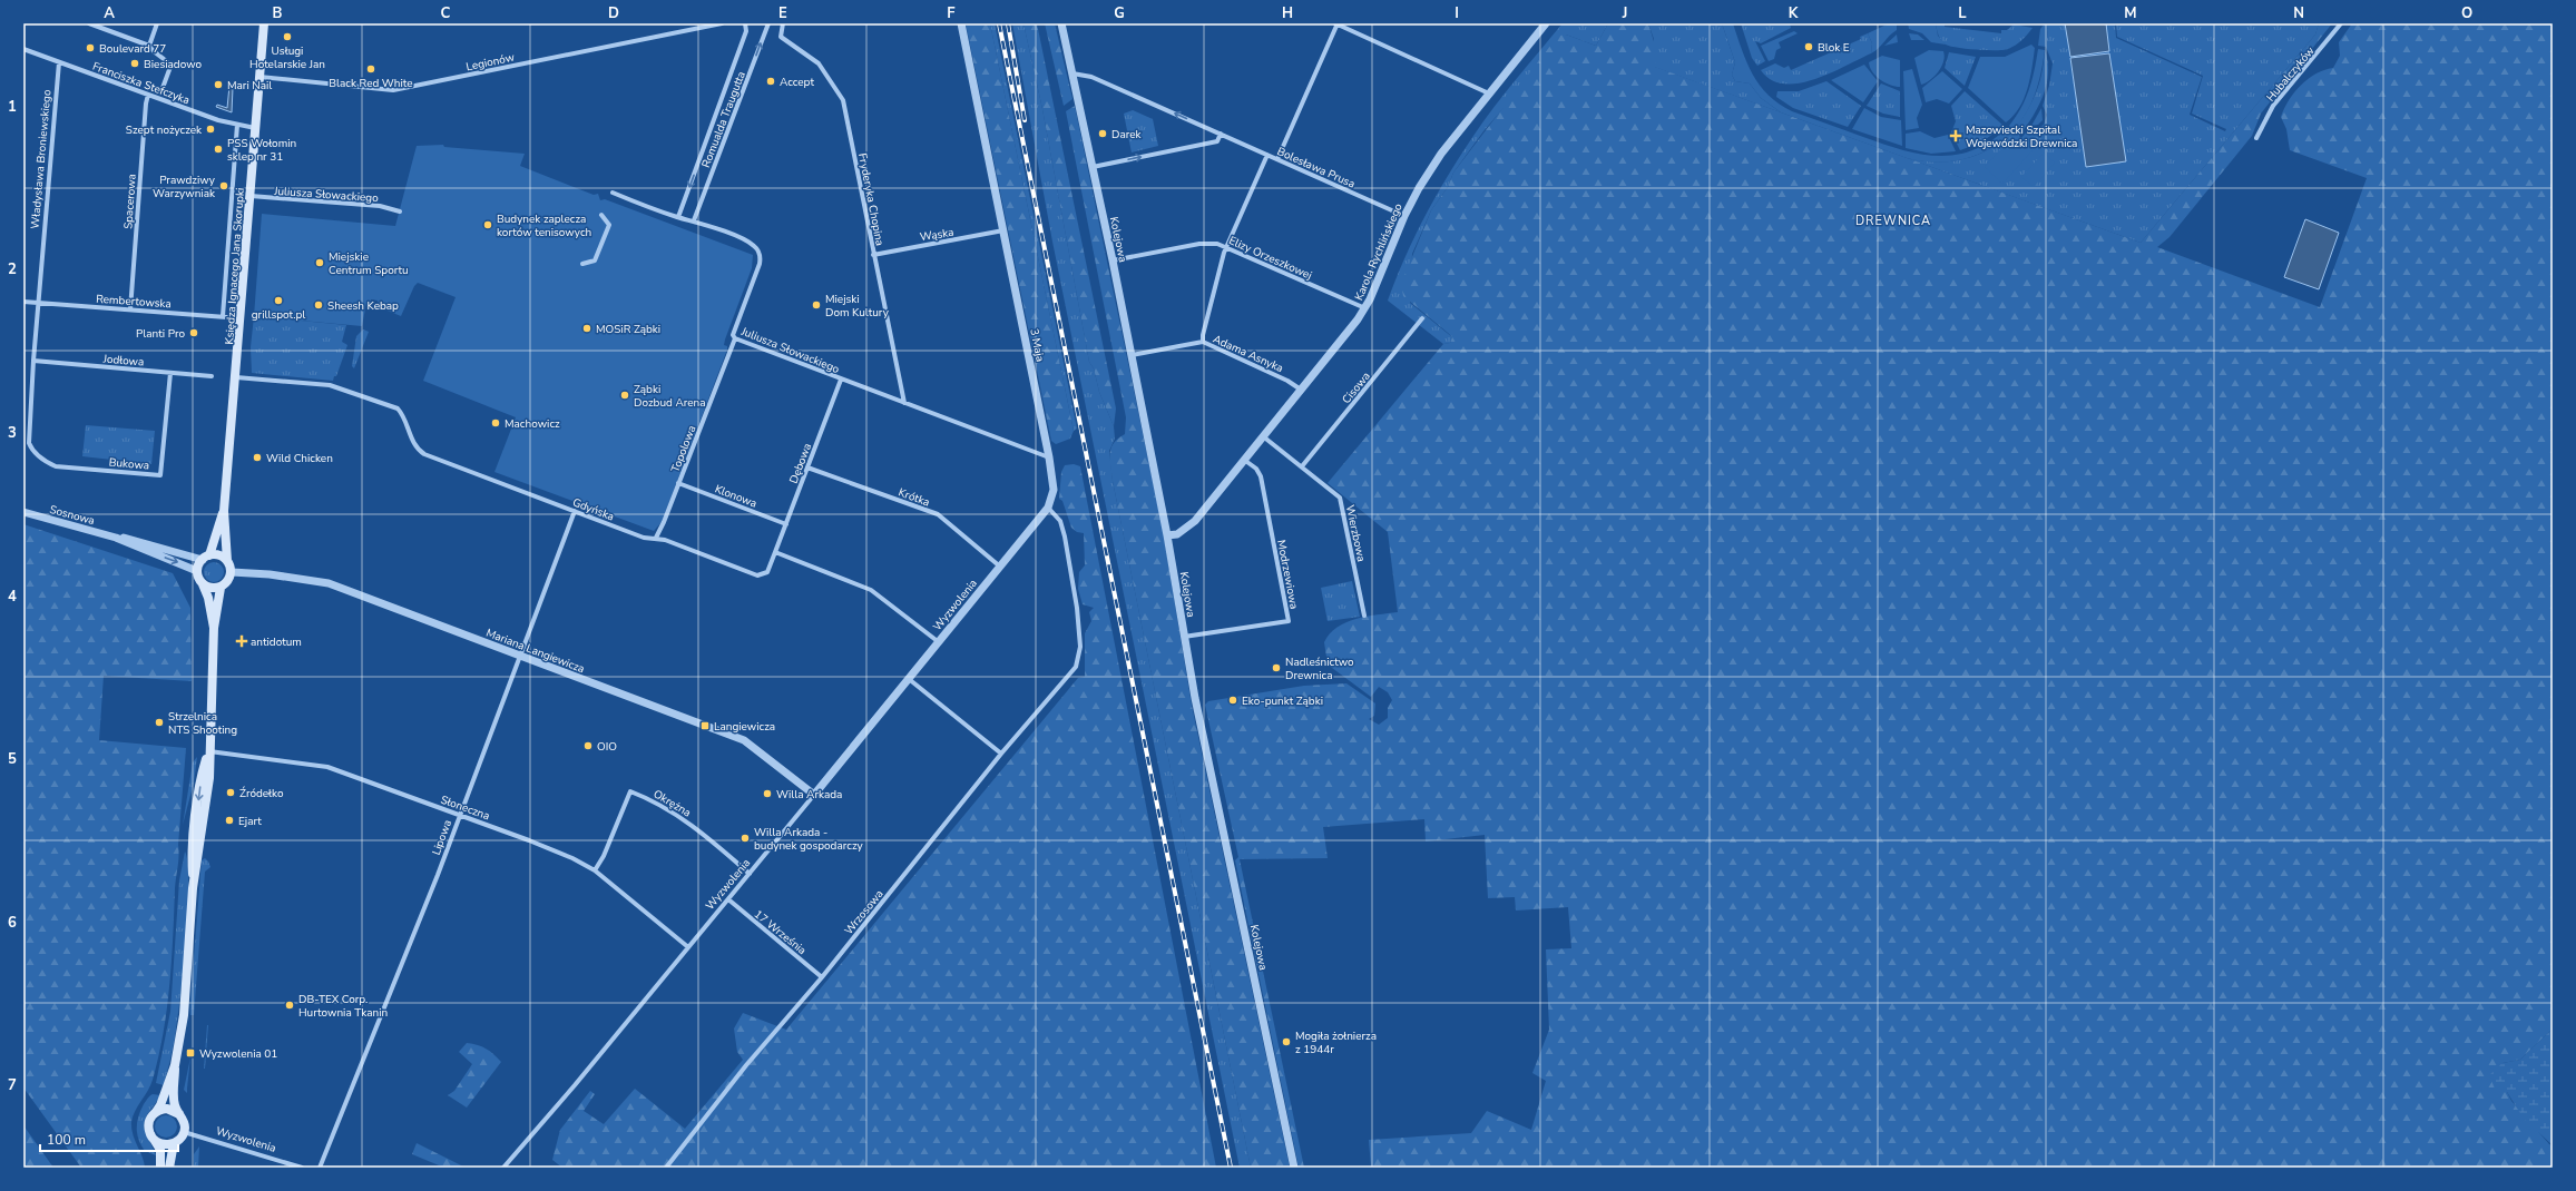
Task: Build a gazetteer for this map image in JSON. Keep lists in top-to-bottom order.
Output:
{
  "streets": {
    "main road": ["Księdza Ignacego Jana Skorupki"],
    "street": [
      "Legionów",
      "Hubalczyków",
      "Franciszka Stefczyka",
      "Romualda Traugutta",
      "Władysława Broniewskiego",
      "Bolesława Prusa",
      "Juliusza Słowackiego",
      "Fryderyka Chopina",
      "Spacerowa",
      "Wąska",
      "Kolejowa",
      "Karola Rychlińskiego",
      "Elizy Orzeszkowej",
      "Rembertowska",
      "3 Maja",
      "Adama Asnyka",
      "Jodłowa",
      "Cisowa",
      "Topolowa",
      "Bukowa",
      "Dębowa",
      "Klonowa",
      "Krótka",
      "Gdyńska",
      "Sosnowa",
      "Wierzbowa",
      "Modrzewiowa",
      "Wyzwolenia",
      "Mariana Langiewicza",
      "Okrężna",
      "Słoneczna",
      "Lipowa",
      "Wrzosowa",
      "17 Września"
    ]
  },
  "crossings": [
    ["Legionów", "Księdza Ignacego Jana Skorupki"],
    ["Franciszka Stefczyka", "Władysława Broniewskiego"],
    ["Franciszka Stefczyka", "Spacerowa"],
    ["Franciszka Stefczyka", "Księdza Ignacego Jana Skorupki"],
    ["Romualda Traugutta", "Juliusza Słowackiego"],
    ["Władysława Broniewskiego", "Rembertowska"],
    ["Władysława Broniewskiego", "Jodłowa"],
    ["Władysława Broniewskiego", "Bukowa"],
    ["Bolesława Prusa", "Kolejowa"],
    ["Bolesława Prusa", "Karola Rychlińskiego"],
    ["Juliusza Słowackiego", "Fryderyka Chopina"],
    ["Juliusza Słowackiego", "Księdza Ignacego Jana Skorupki"],
    ["Juliusza Słowackiego", "3 Maja"],
    ["Juliusza Słowackiego", "Topolowa"],
    ["Juliusza Słowackiego", "Dębowa"],
    ["Fryderyka Chopina", "Wąska"],
    ["Spacerowa", "Rembertowska"],
    ["Wąska", "3 Maja"],
    ["Kolejowa", "Karola Rychlińskiego"],
    ["Kolejowa", "Elizy Orzeszkowej"],
    ["Kolejowa", "Adama Asnyka"],
    ["Kolejowa", "Modrzewiowa"],
    ["Karola Rychlińskiego", "Elizy Orzeszkowej"],
    ["Karola Rychlińskiego", "Adama Asnyka"],
    ["Karola Rychlińskiego", "Wierzbowa"],
    ["Karola Rychlińskiego", "Modrzewiowa"],
    ["Księdza Ignacego Jana Skorupki", "Rembertowska"],
    ["Księdza Ignacego Jana Skorupki", "Gdyńska"],
    ["Księdza Ignacego Jana Skorupki", "Sosnowa"],
    ["Księdza Ignacego Jana Skorupki", "Mariana Langiewicza"],
    ["3 Maja", "Wyzwolenia"],
    ["3 Maja", "Wrzosowa"],
    ["Jodłowa", "Bukowa"],
    ["Cisowa", "Wierzbowa"],
    ["Topolowa", "Klonowa"],
    ["Topolowa", "Gdyńska"],
    ["Dębowa", "Klonowa"],
    ["Dębowa", "Krótka"],
    ["Dębowa", "Gdyńska"],
    ["Krótka", "Wyzwolenia"],
    ["Gdyńska", "Lipowa"],
    ["Sosnowa", "Mariana Langiewicza"],
    ["Wyzwolenia", "Mariana Langiewicza"],
    ["Wyzwolenia", "Okrężna"],
    ["Wyzwolenia", "Słoneczna"],
    ["Wyzwolenia", "Wrzosowa"],
    ["Wyzwolenia", "17 Września"],
    ["Mariana Langiewicza", "Lipowa"],
    ["Okrężna", "Słoneczna"],
    ["Słoneczna", "Lipowa"],
    ["Wrzosowa", "17 Września"]
  ],
  "one_way": ["Bolesława Prusa"],
  "districts": ["DREWNICA"],
  "places": {
    "other": [
      "Usługi Hotelarskie Jan",
      "Blok E",
      "Boulevard 77",
      "Biesiadowo",
      "Black Red White",
      "Accept",
      "Mari Nail",
      "Szept nożyczek",
      "Darek",
      "PSS Wołomin sklep nr 31",
      "Prawdziwy Warzywniak",
      "Budynek zaplecza kortów tenisowych",
      "Miejskie Centrum Sportu",
      "grillspot.pl",
      "Sheesh Kebap",
      "Miejski Dom Kultury",
      "MOSiR Ząbki",
      "Planti Pro",
      "Ząbki Dozbud Arena",
      "Machowicz",
      "Wild Chicken",
      "Nadleśnictwo Drewnica",
      "Eko-punkt Ząbki",
      "Strzelnica NTS Shooting",
      "OIO",
      "Źródełko",
      "Willa Arkada",
      "Ejart",
      "Willa Arkada - budynek gospodarczy",
      "DB-TEX Corp. Hurtownia Tkanin",
      "Mogiła żołnierza z 1944r"
    ],
    "health": ["Mazowiecki Szpital Wojewódzki Drewnica", "antidotum"],
    "transit": ["Langiewicza", "Wyzwolenia 01"]
  },
  "scale_bar": "100 m",
  "grid": {
    "columns": [
      "A",
      "B",
      "C",
      "D",
      "E",
      "F",
      "G",
      "H",
      "I",
      "J",
      "K",
      "L",
      "M",
      "N",
      "O"
    ],
    "rows": [
      "1",
      "2",
      "3",
      "4",
      "5",
      "6",
      "7"
    ]
  }
}
